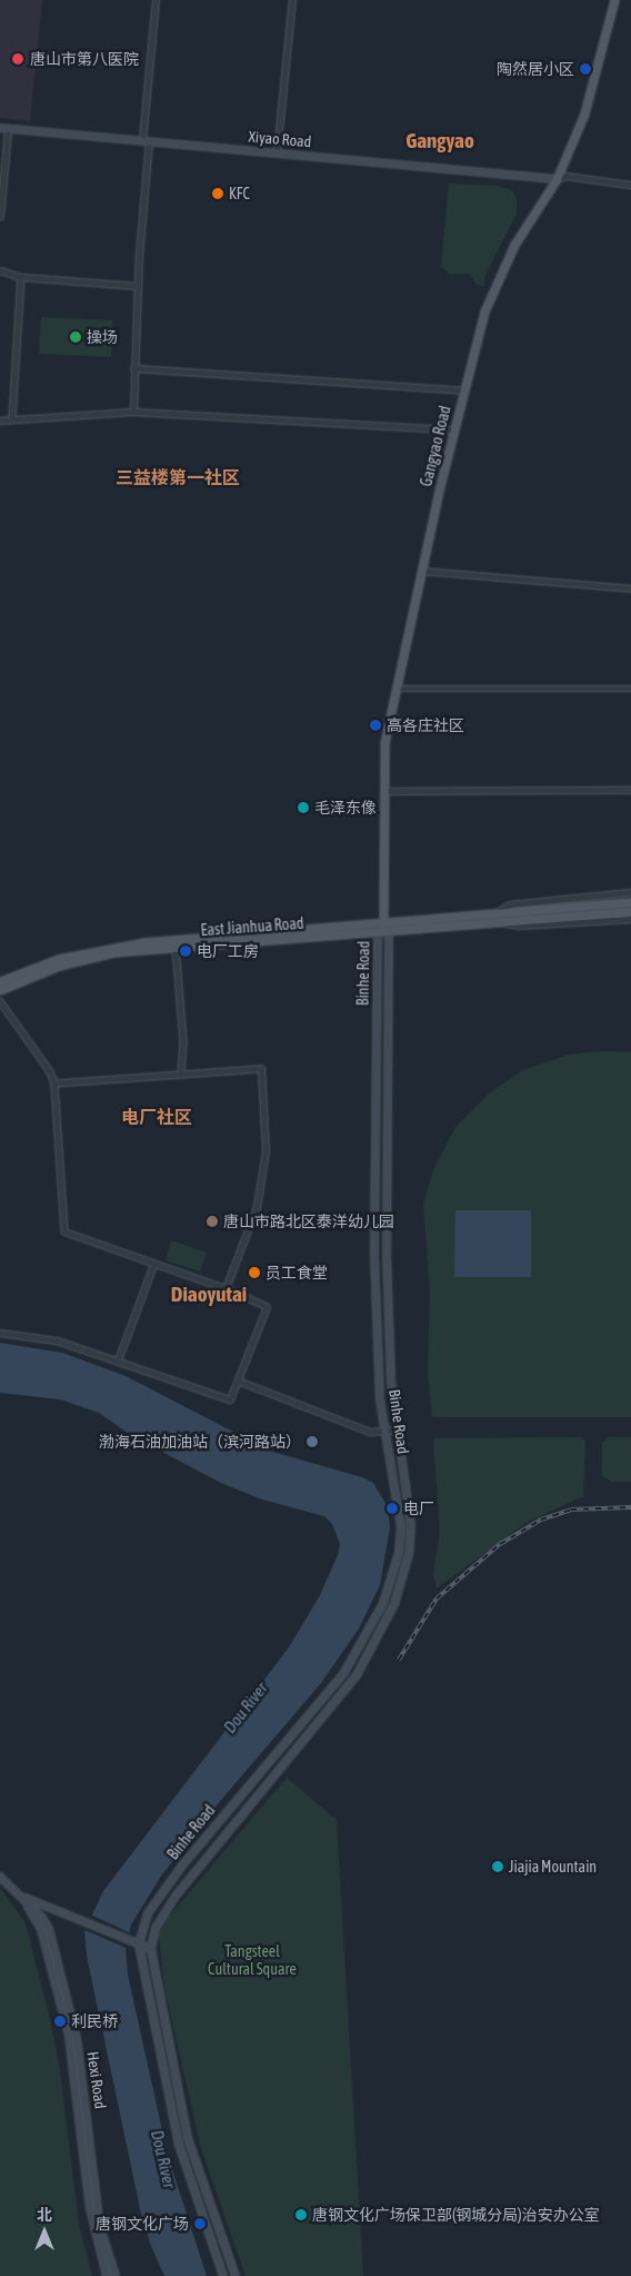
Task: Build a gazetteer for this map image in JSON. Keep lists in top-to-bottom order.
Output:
{
  "streets": {
    "main road": [
      "Xiyao Road",
      "Gangyao Road",
      "East Jianhua Road",
      "Binhe Road",
      "Hexi Road"
    ]
  },
  "crossings": [
    ["Xiyao Road", "Gangyao Road"],
    ["Gangyao Road", "East Jianhua Road"],
    ["Gangyao Road", "Binhe Road"],
    ["East Jianhua Road", "Binhe Road"]
  ],
  "districts": [
    "Gangyao",
    "三益楼第一社区",
    "电厂社区",
    "Diaoyutai"
  ],
  "water": ["Dou River"],
  "parks": ["Tangsteel Cultural Square"],
  "places": [
    "唐山市第八医院",
    "陶然居小区",
    "KFC",
    "操场",
    "高各庄社区",
    "毛泽东像",
    "电厂工房",
    "唐山市路北区泰洋幼儿园",
    "员工食堂",
    "渤海石油加油站（滨河路站）",
    "电厂",
    "Jiajia Mountain",
    "利民桥",
    "唐钢文化广场保卫部(钢城分局)治安办公室",
    "唐钢文化广场"
  ],
  "north": "top"
}
